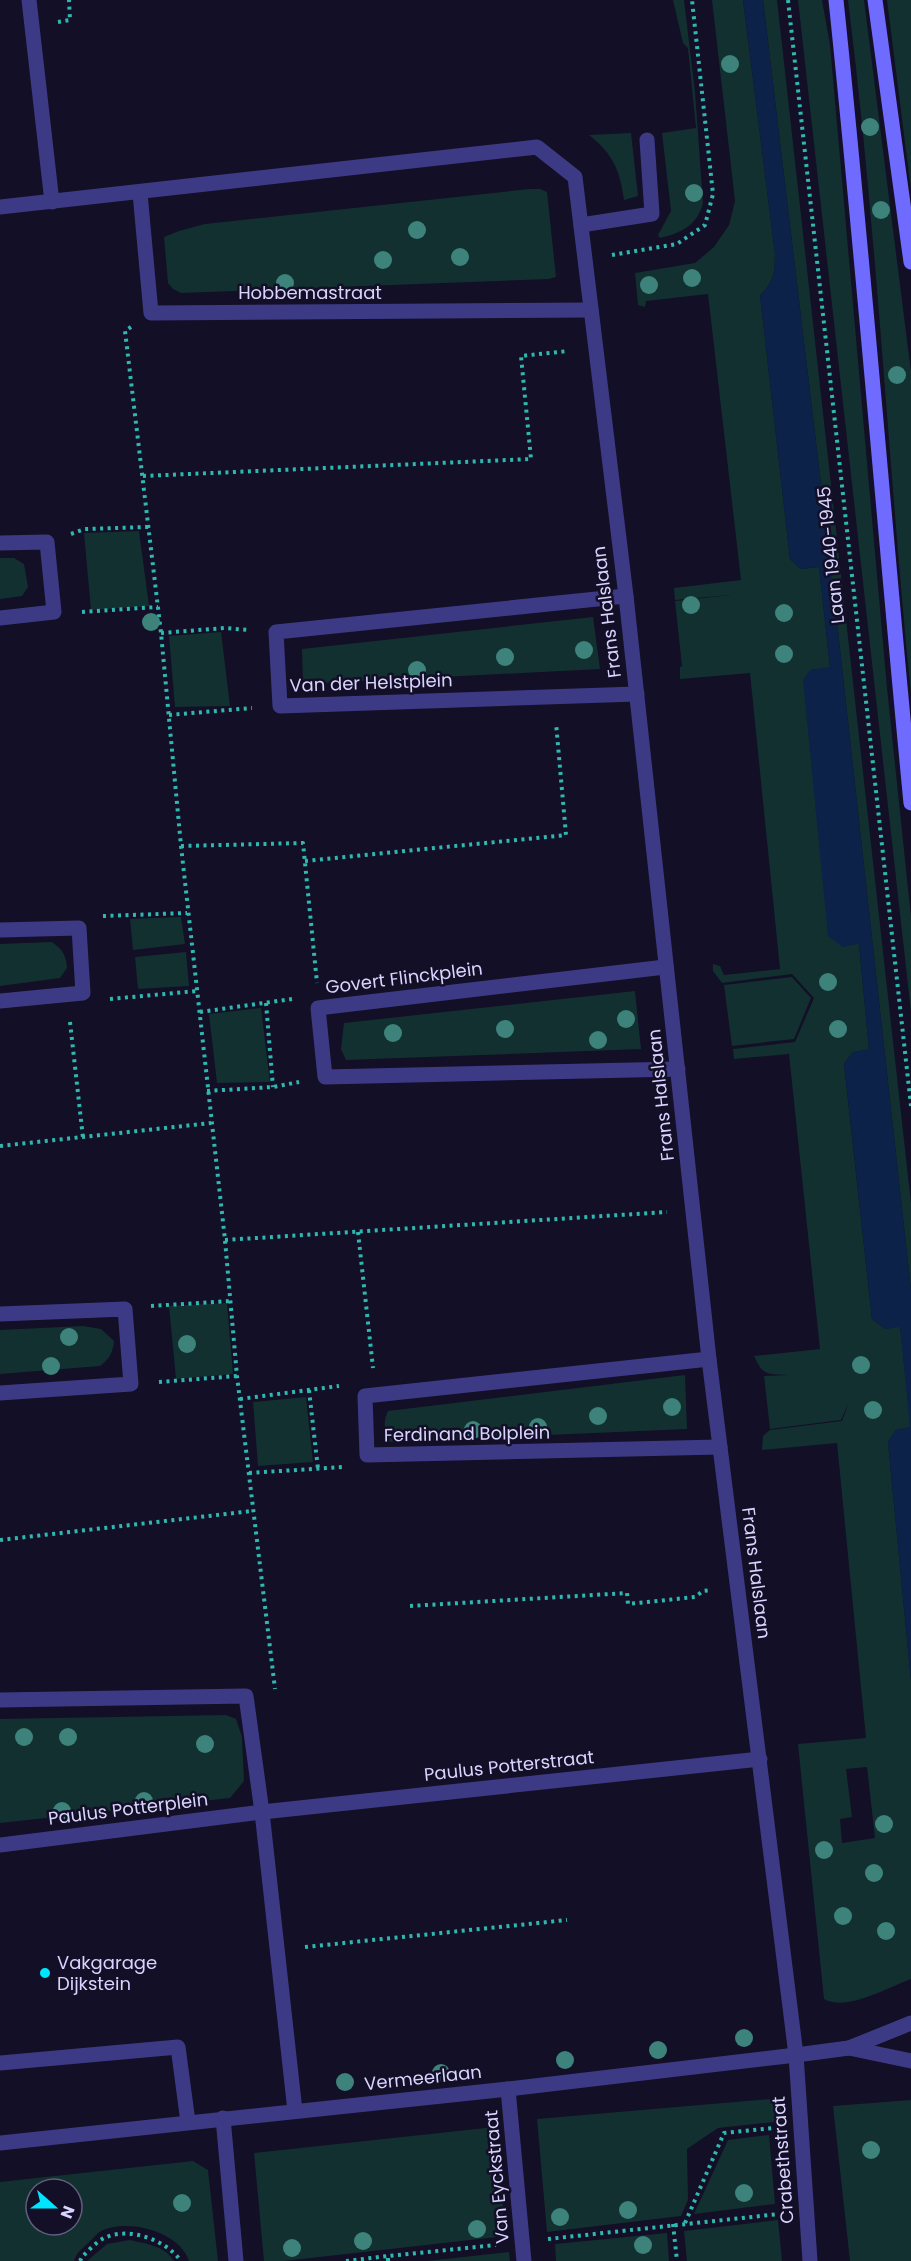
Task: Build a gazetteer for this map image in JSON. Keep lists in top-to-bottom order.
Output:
{
  "streets": {
    "street": [
      "Hobbemastraat",
      "Frans Halslaan",
      "Van der Helstplein",
      "Govert Flinckplein",
      "Ferdinand Bolplein",
      "Paulus Potterstraat",
      "Paulus Potterplein",
      "Vermeerlaan",
      "Crabethstraat",
      "Van Eyckstraat"
    ],
    "path": ["Laan 1940-1945"]
  },
  "crossings": [
    ["Hobbemastraat", "Frans Halslaan"],
    ["Frans Halslaan", "Van der Helstplein"],
    ["Frans Halslaan", "Govert Flinckplein"],
    ["Frans Halslaan", "Ferdinand Bolplein"],
    ["Frans Halslaan", "Paulus Potterstraat"],
    ["Frans Halslaan", "Vermeerlaan"],
    ["Frans Halslaan", "Crabethstraat"],
    ["Paulus Potterstraat", "Paulus Potterplein"],
    ["Vermeerlaan", "Crabethstraat"],
    ["Vermeerlaan", "Van Eyckstraat"]
  ],
  "places": ["Vakgarage Dijkstein"],
  "north": "right"
}
